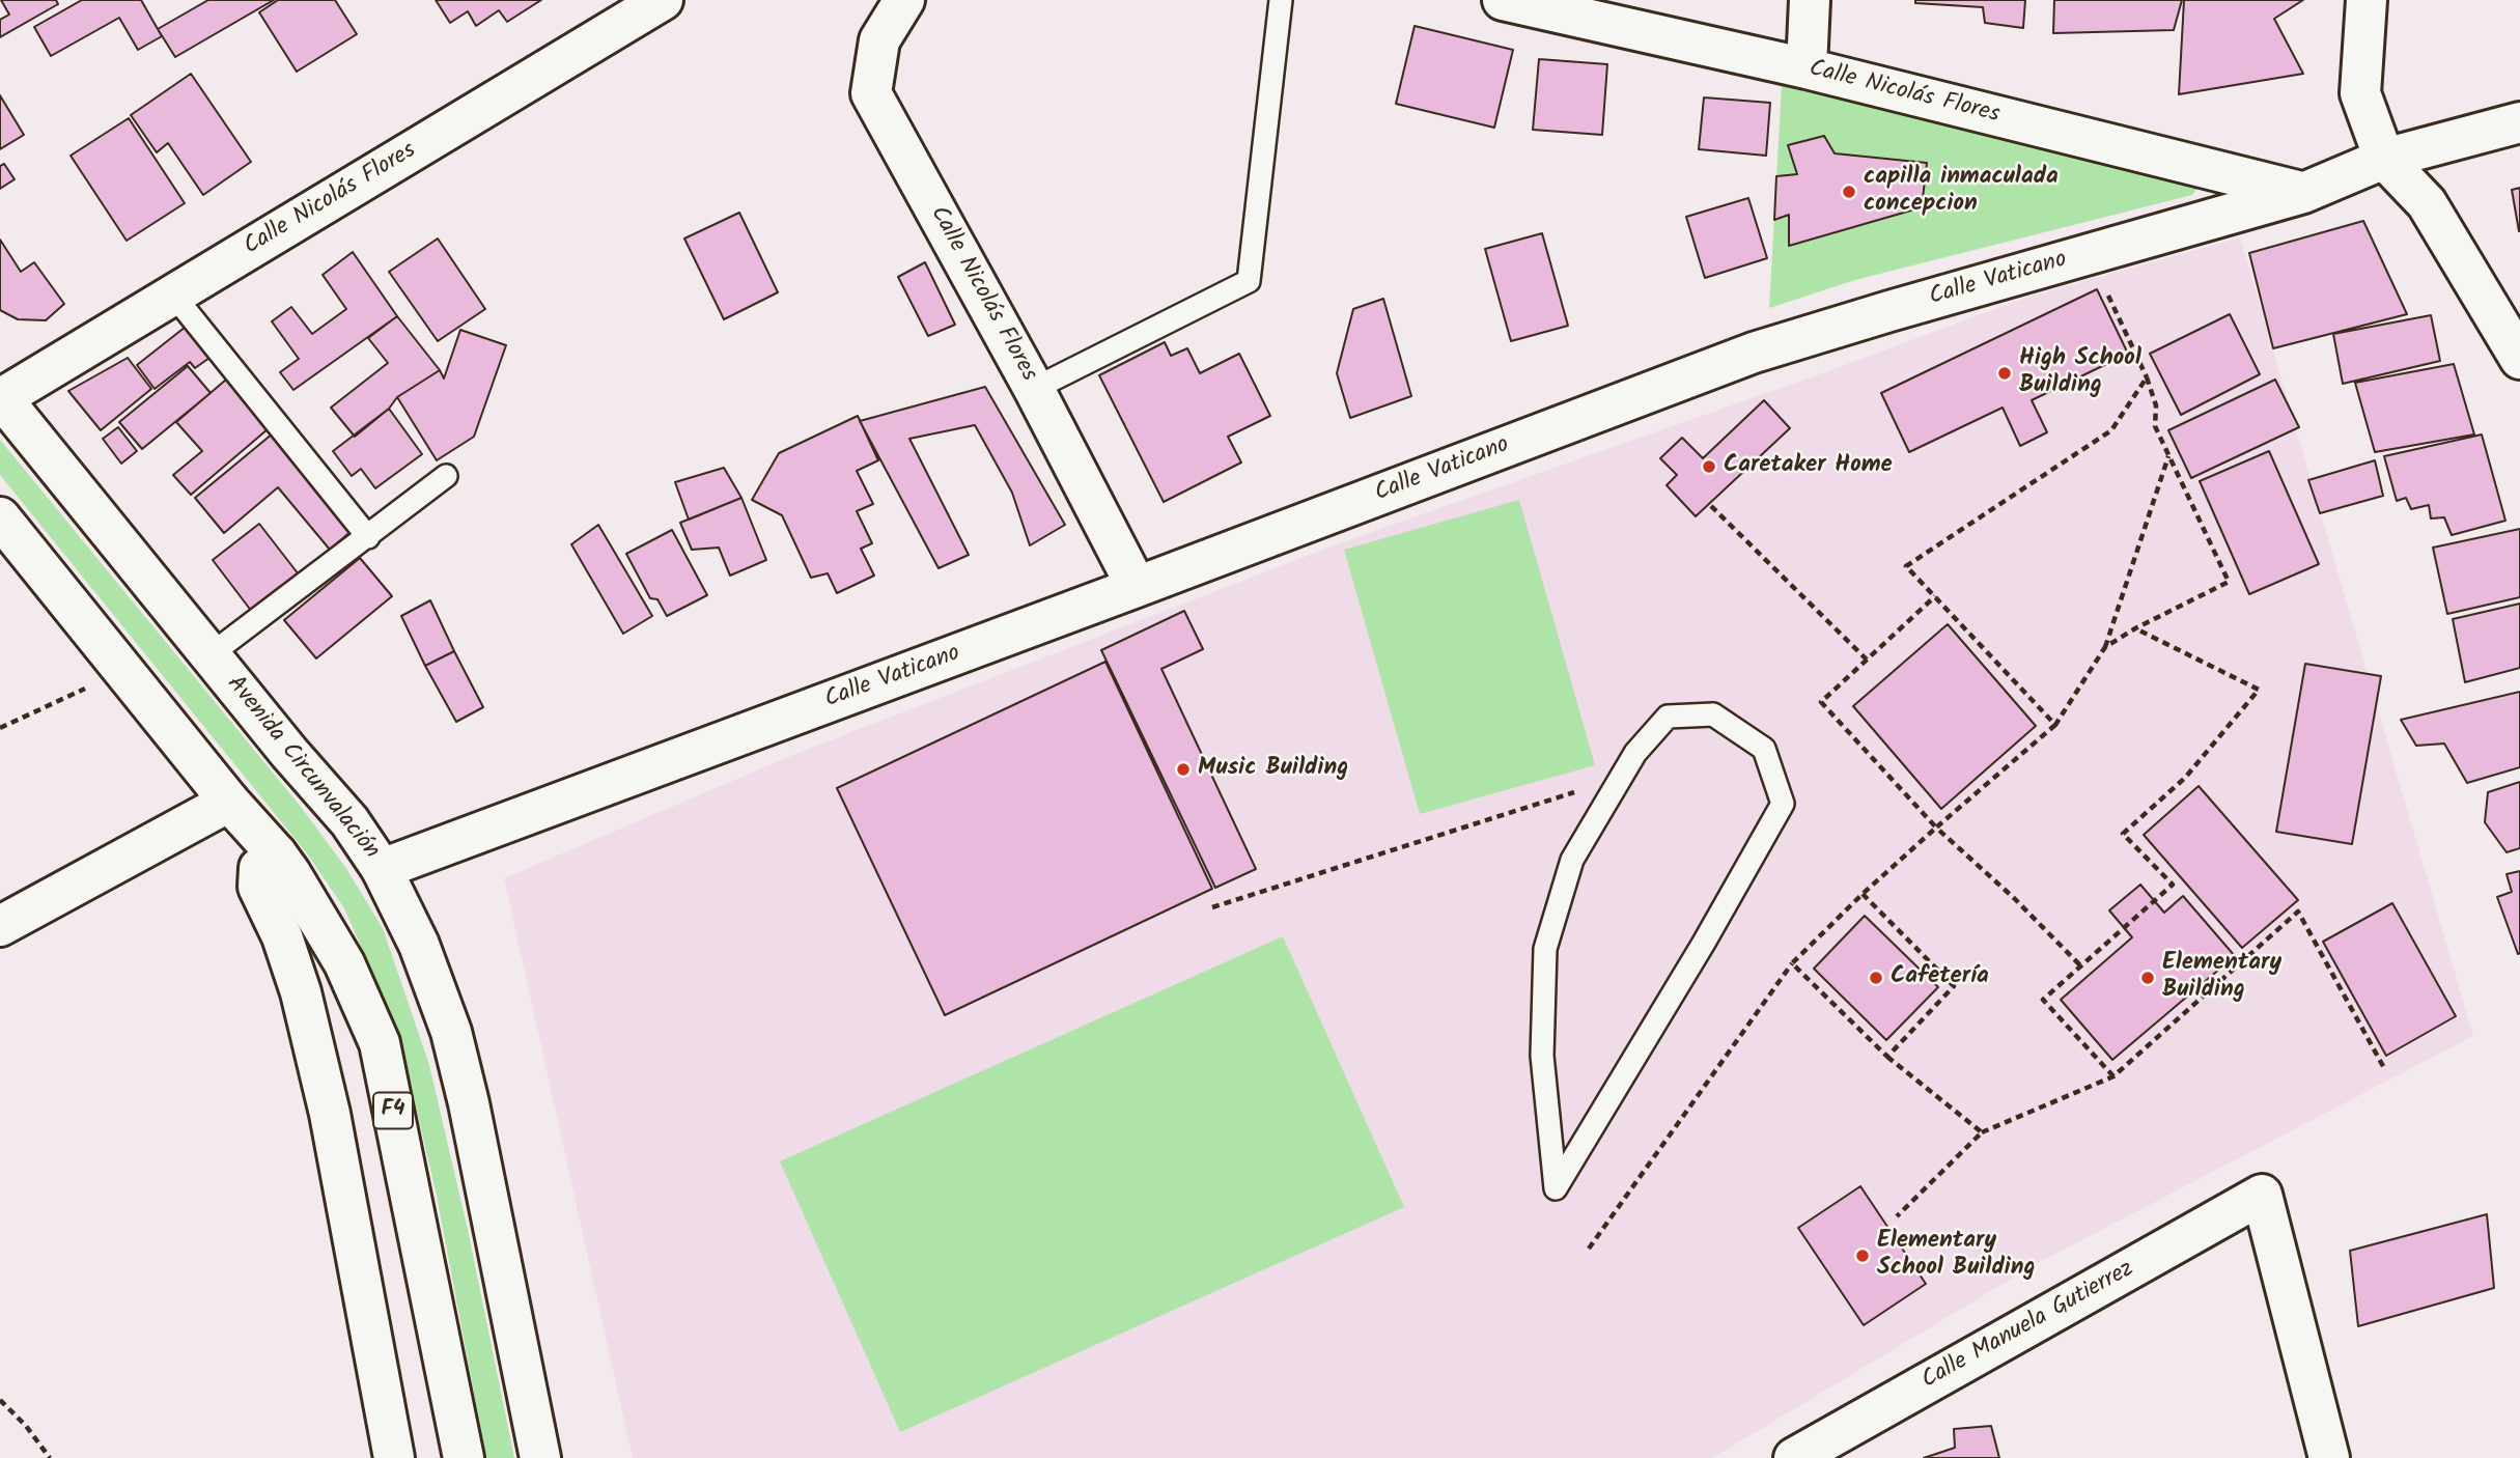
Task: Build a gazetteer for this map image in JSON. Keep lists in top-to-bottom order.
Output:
{
  "streets": {
    "main road": [
      "Calle Nicolás Flores",
      "Calle Vaticano",
      "Avenida Circunvalación",
      "F4",
      "Calle Manuela Gutierrez"
    ]
  },
  "crossings": [
    ["Calle Nicolás Flores", "Calle Vaticano"],
    ["Calle Nicolás Flores", "Avenida Circunvalación"],
    ["Calle Vaticano", "Avenida Circunvalación"]
  ],
  "places": [
    "capilla inmaculada concepcion",
    "High School Building",
    "Caretaker Home",
    "Music Building",
    "Cafetería",
    "Elementary Building",
    "Elementary School Building"
  ]
}
